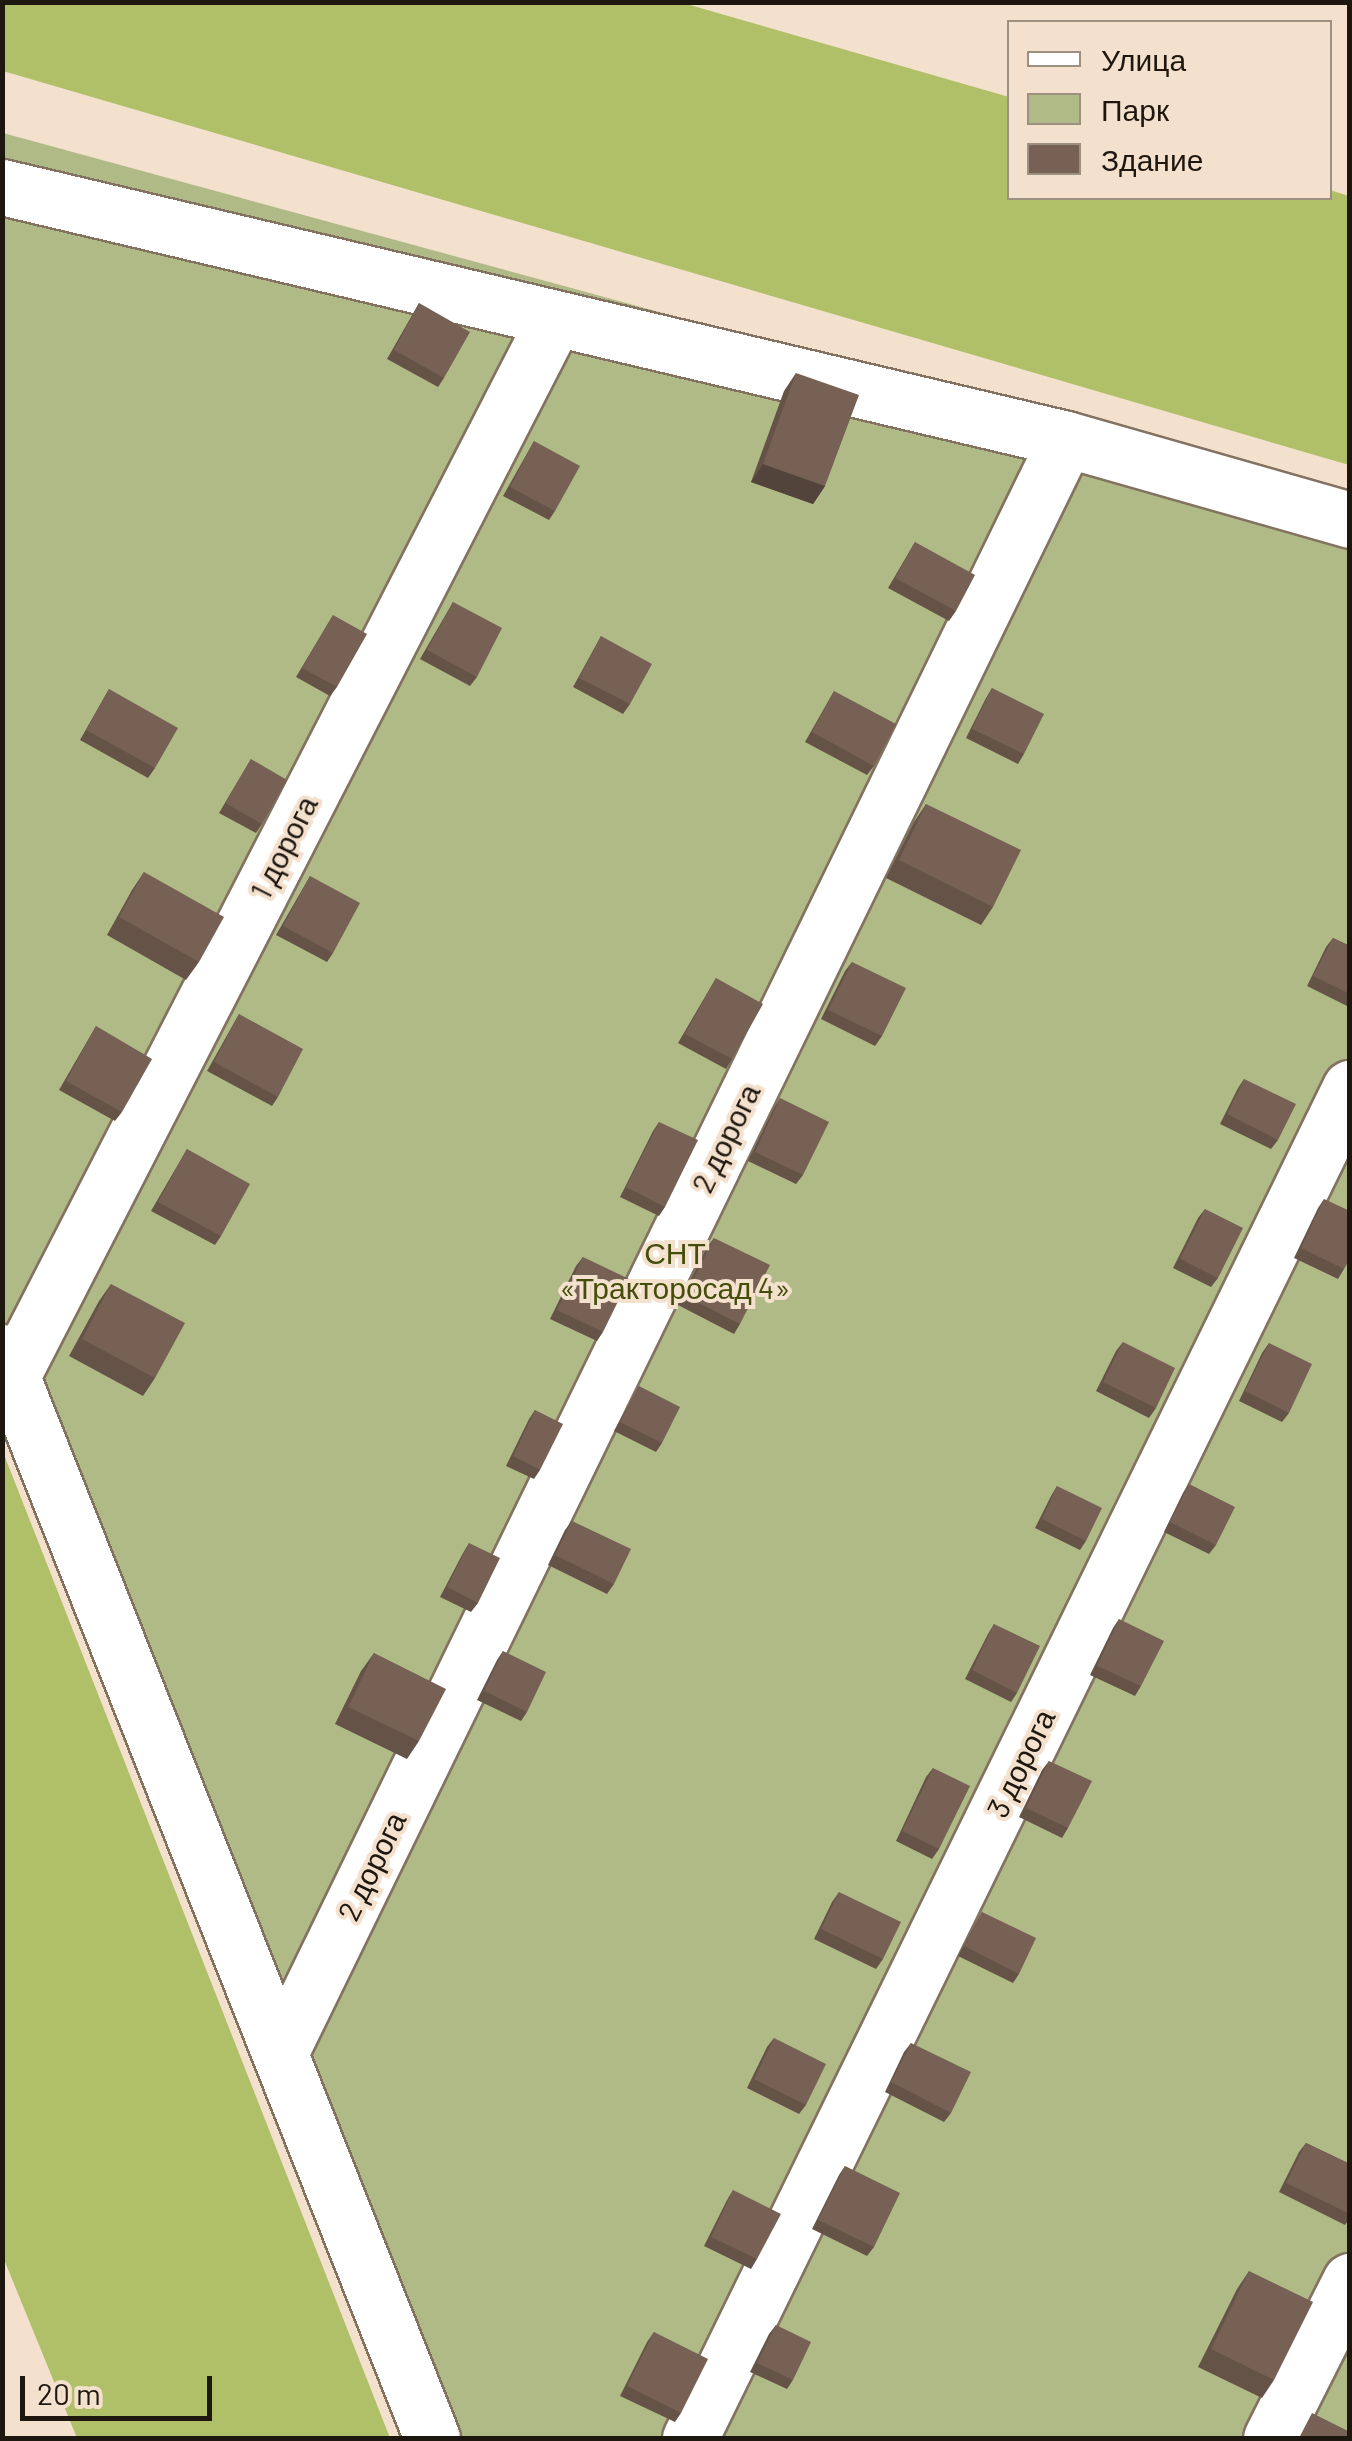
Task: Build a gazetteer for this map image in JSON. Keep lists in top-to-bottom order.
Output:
{
  "streets": {
    "street": ["1 дорога", "2 дорога", "3 дорога"]
  },
  "parks": ["СНТ «Тракторосад 4»"],
  "legend": ["Улица", "Парк", "Здание"],
  "scale_bar": "20 m"
}
